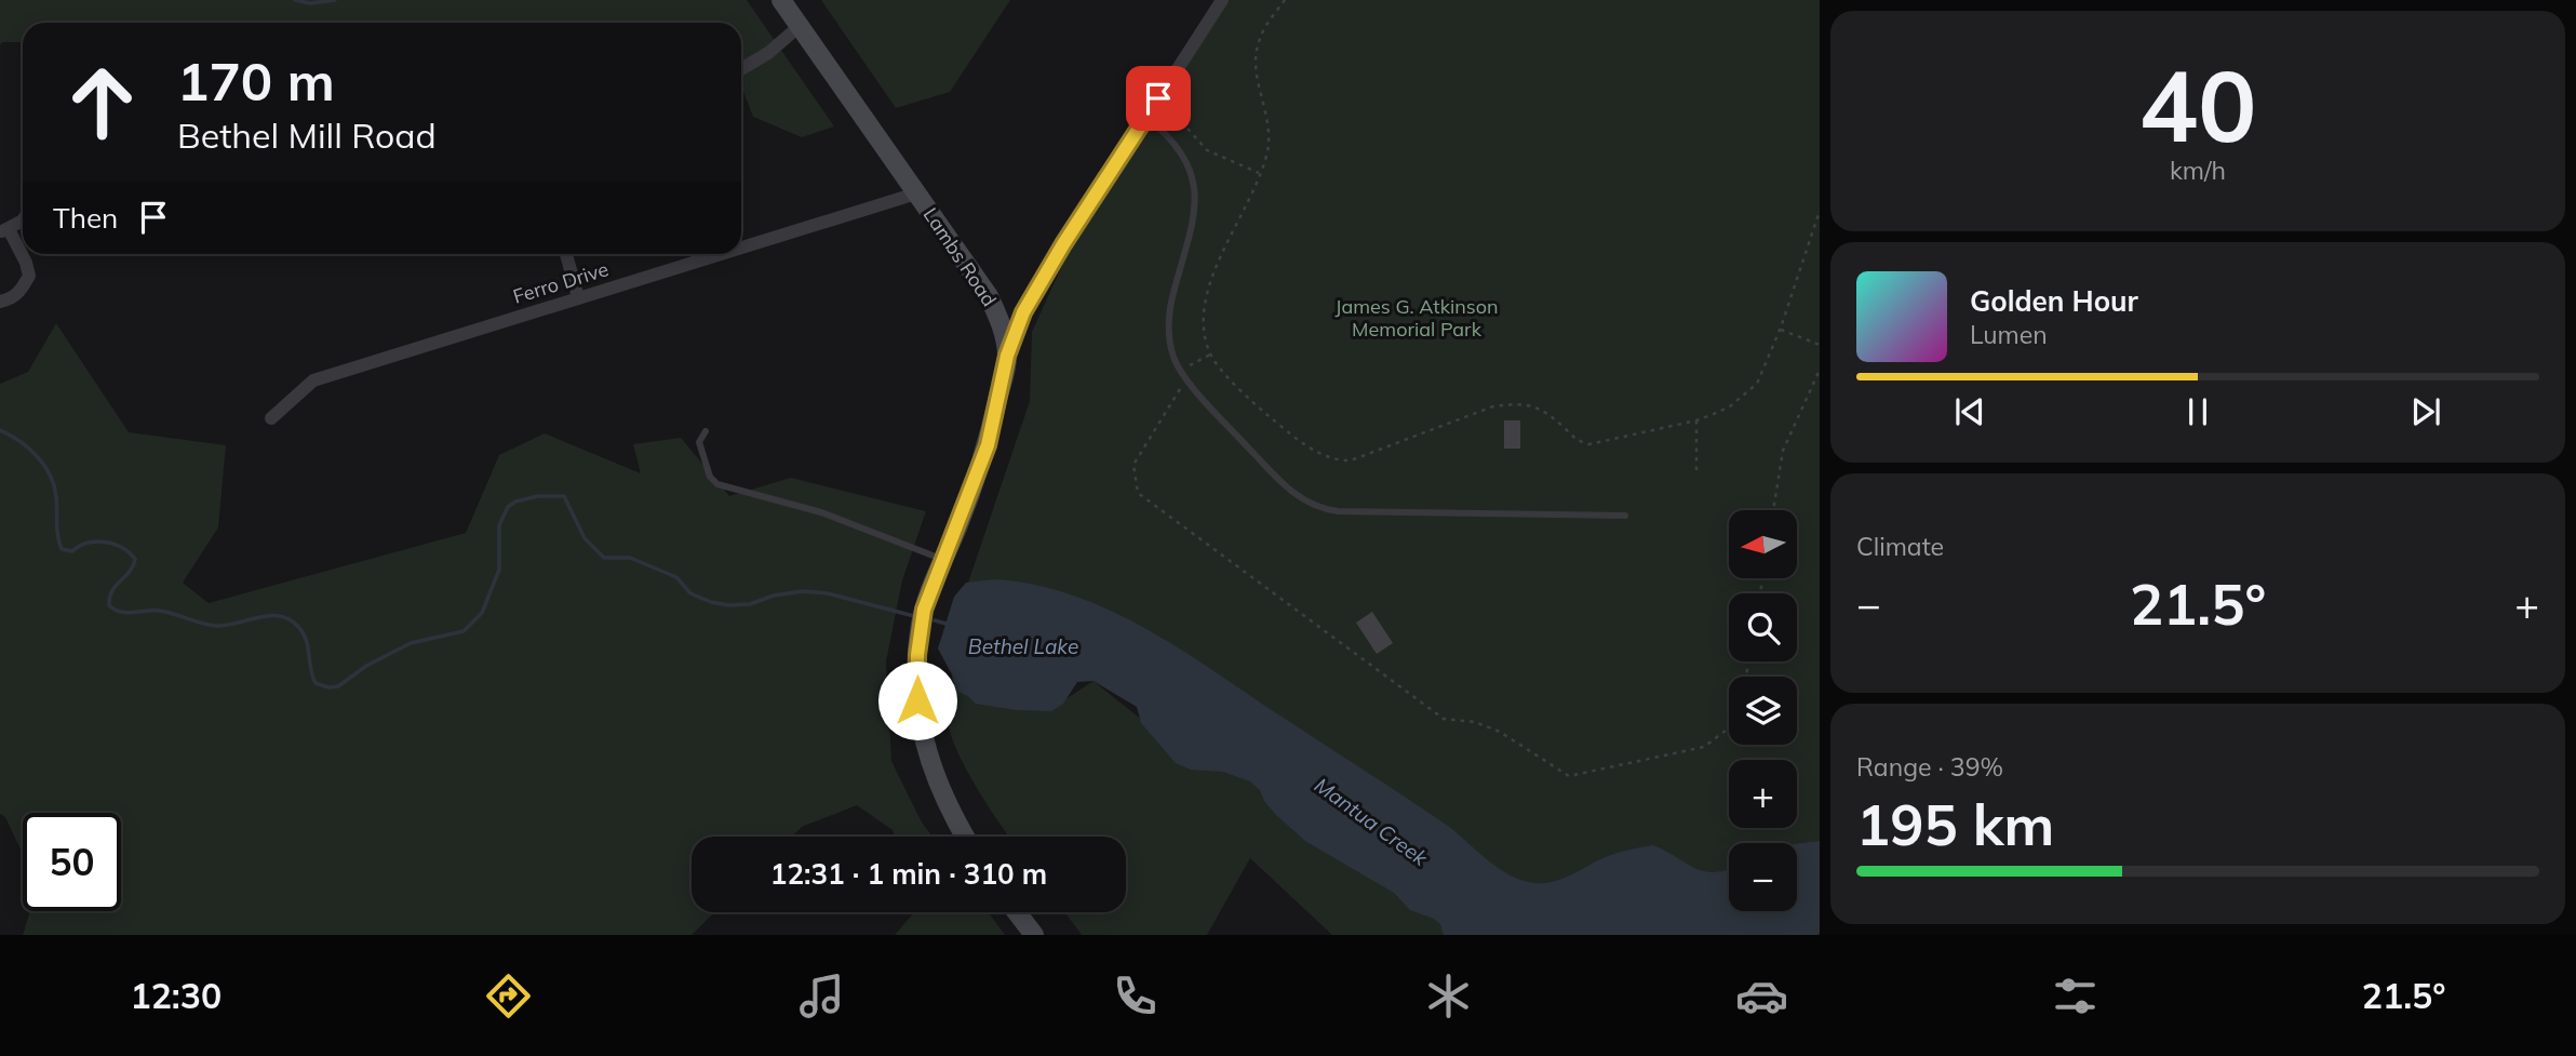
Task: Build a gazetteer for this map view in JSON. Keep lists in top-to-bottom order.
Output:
{
  "streets": {
    "main road": ["Lambs Road"],
    "street": ["Ferro Drive"]
  },
  "crossings": [
    ["Lambs Road", "Ferro Drive"]
  ],
  "water": ["Bethel Lake", "Mantua Creek"],
  "parks": ["James G. Atkinson Memorial Park"],
  "north": "left",
  "page": {
    "tile": [
      ["40", "km/h"],
      "Climate",
      ["Range · 39%", "195 km"]
    ],
    "turn": ["170 m", "Bethel Mill Road"],
    "then": "Then",
    "song": ["Golden Hour", "Lumen"],
    "map_buttons": ["+", "−"],
    "heat": ["−", "21.5°", "+"],
    "limit": "50",
    "trip": "12:31 · 1 min · 310 m",
    "tabs": ["12:30", "21.5°"]
  }
}
